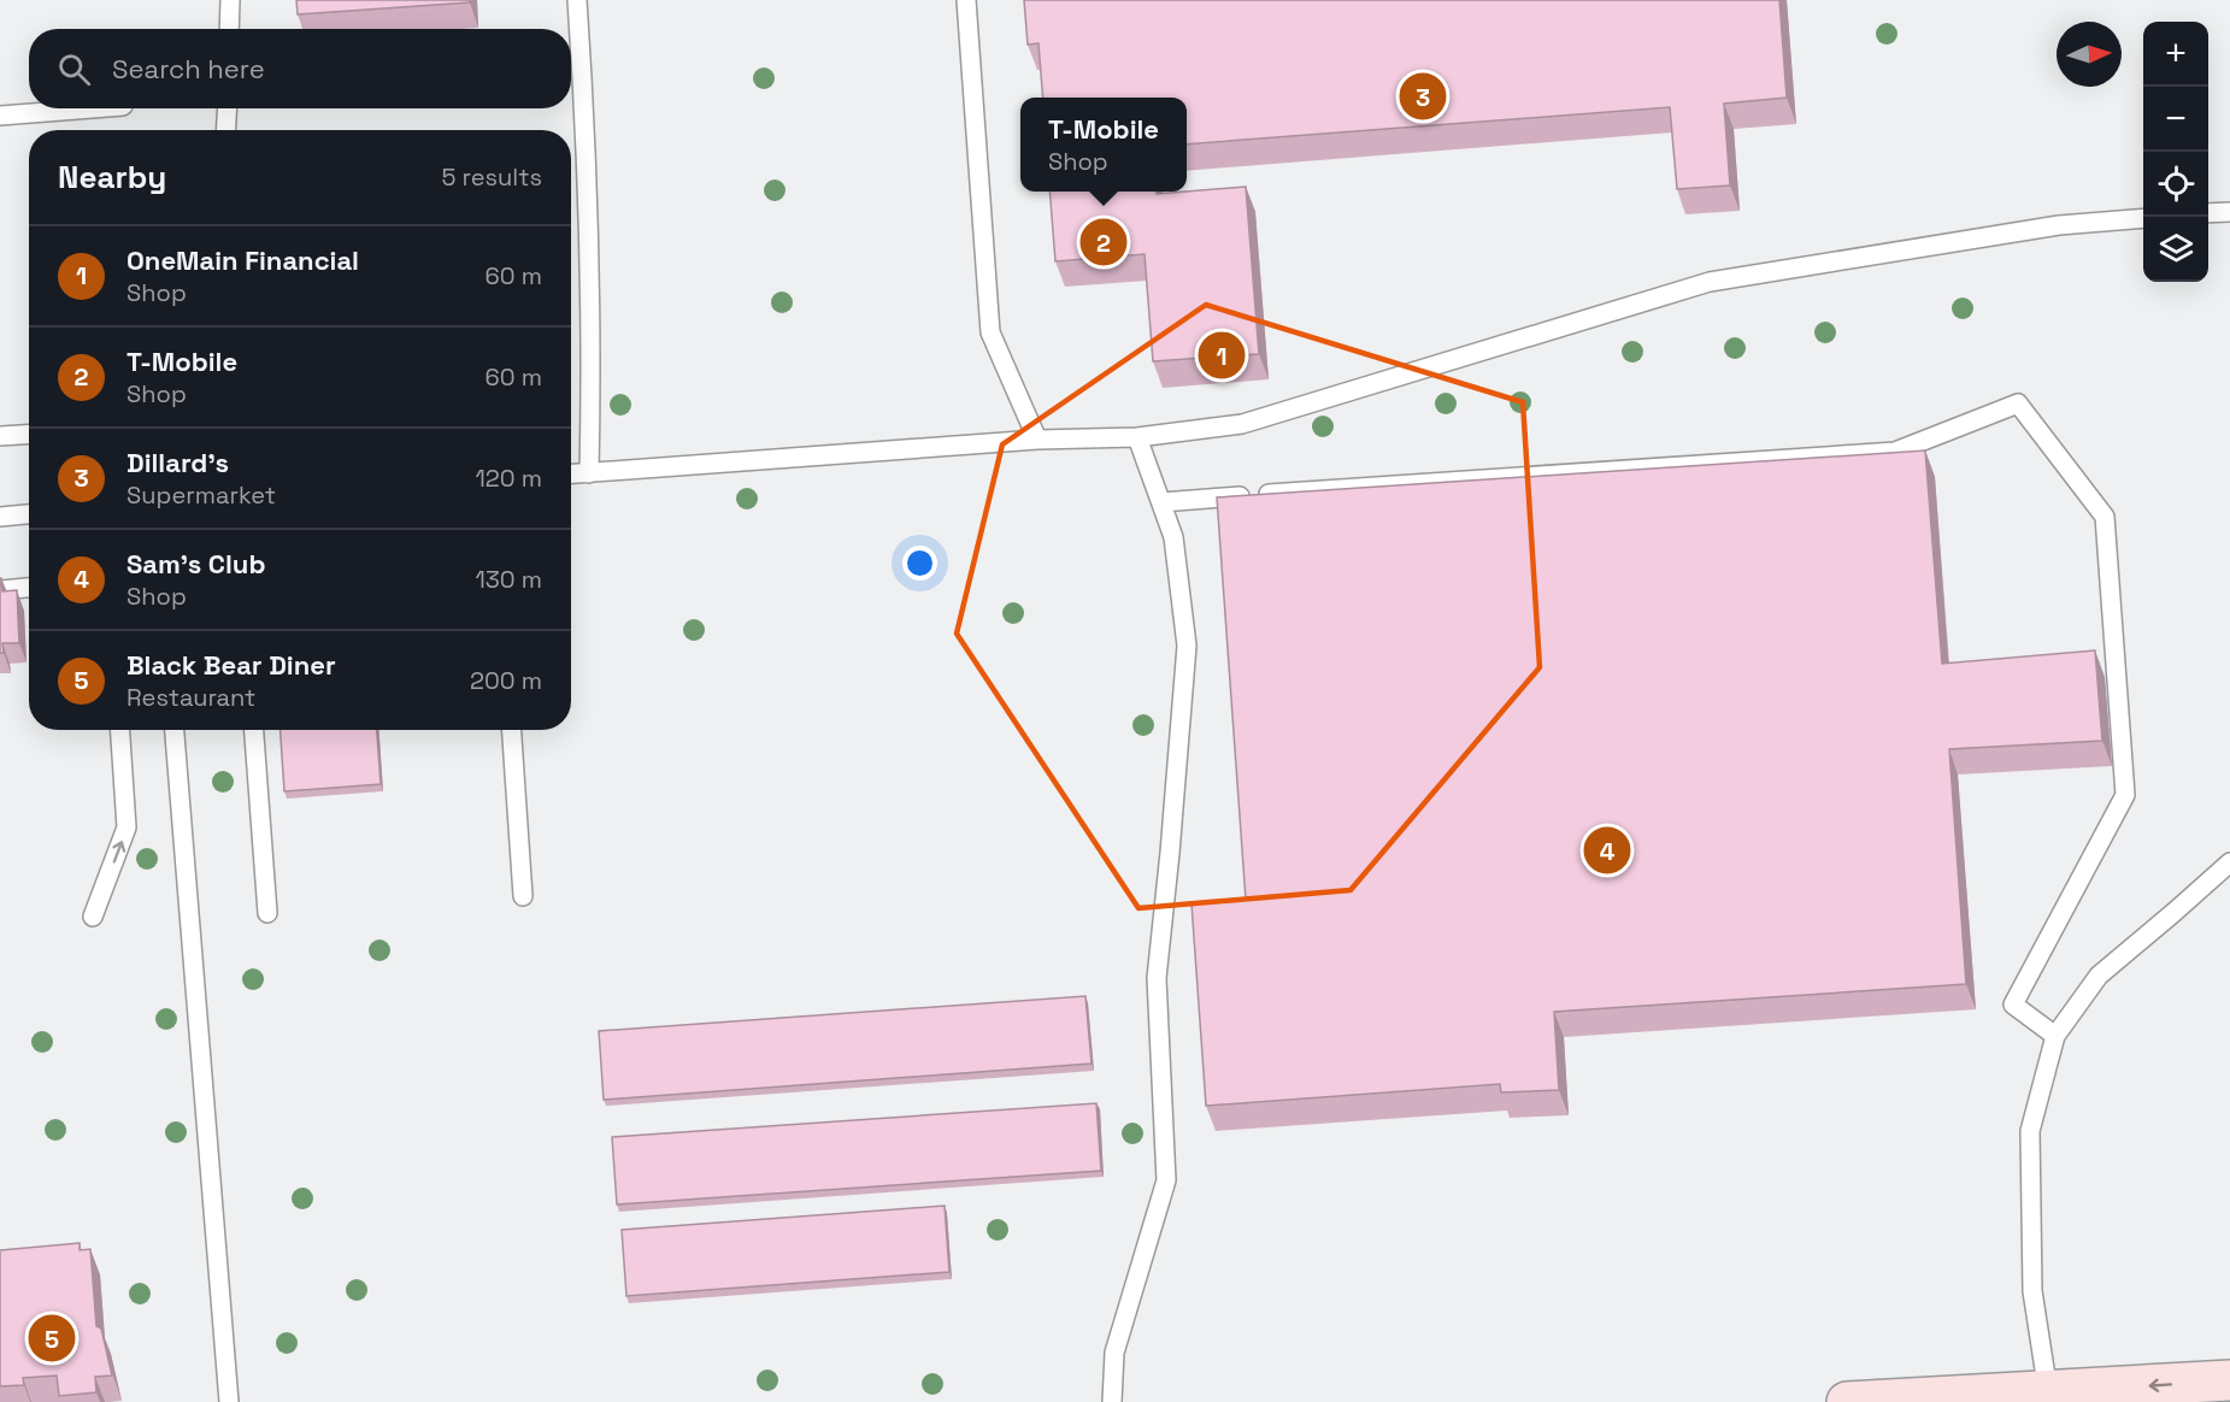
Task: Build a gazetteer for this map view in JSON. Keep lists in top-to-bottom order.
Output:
{
  "north": "right",
  "page": {
    "map_buttons": ["+", "−"],
    "search": "Search here",
    "pins": [
      "3",
      "2",
      "1",
      "4",
      "5"
    ],
    "popup": ["T-Mobile", "Shop"],
    "heading": ["Nearby", "5 results"],
    "list": [
      {
        "mark": "1",
        "name": "OneMain Financial",
        "note": "Shop",
        "value": "60 m"
      },
      {
        "mark": "2",
        "name": "T-Mobile",
        "note": "Shop",
        "value": "60 m"
      },
      {
        "mark": "3",
        "name": "Dillard's",
        "note": "Supermarket",
        "value": "120 m"
      },
      {
        "mark": "4",
        "name": "Sam's Club",
        "note": "Shop",
        "value": "130 m"
      },
      {
        "mark": "5",
        "name": "Black Bear Diner",
        "note": "Restaurant",
        "value": "200 m"
      }
    ]
  }
}
